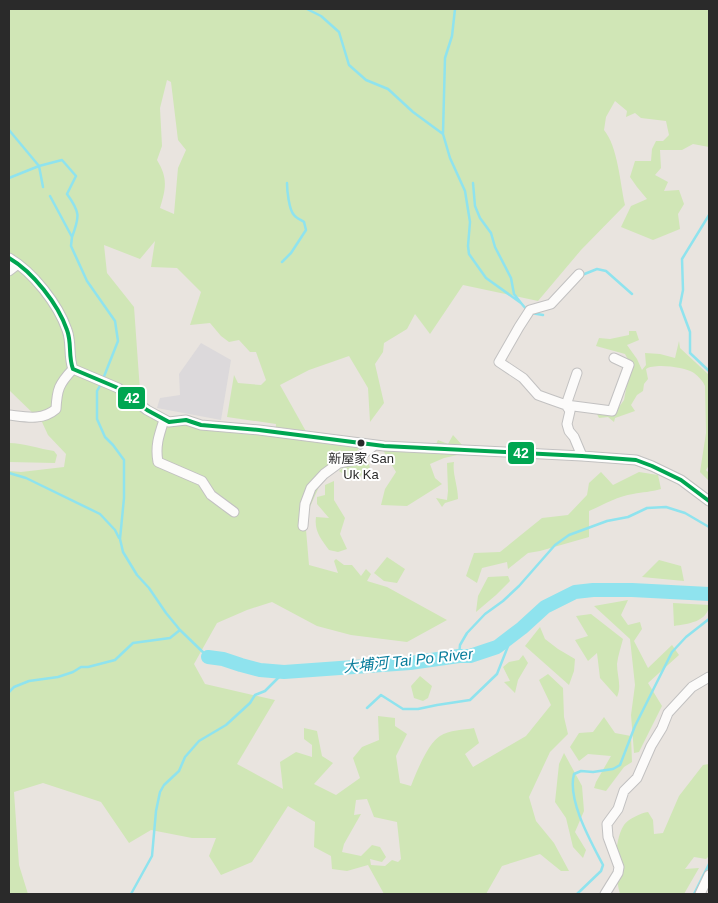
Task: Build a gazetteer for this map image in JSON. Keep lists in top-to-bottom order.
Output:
{
  "water": ["大埔河 Tai Po River"],
  "places": ["新屋家 San Uk Ka"],
  "lines": ["transit line 42"]
}
